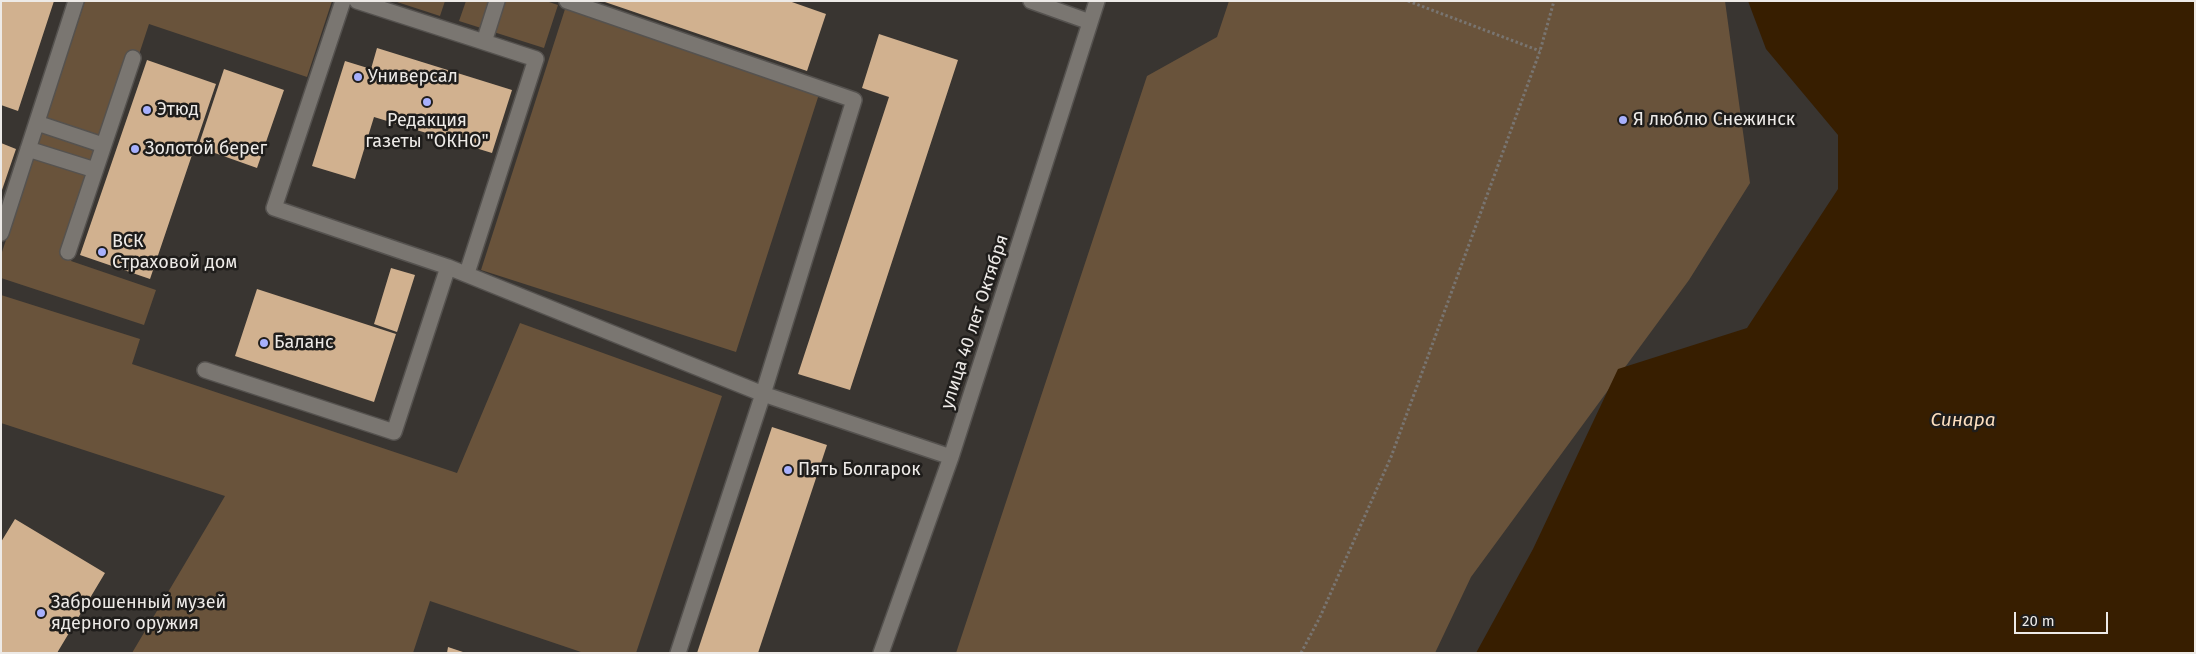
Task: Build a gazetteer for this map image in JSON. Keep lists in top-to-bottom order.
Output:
{
  "streets": {
    "street": ["улица 40 лет Октября"]
  },
  "water": ["Синара"],
  "places": [
    "Универсал",
    "Редакция газеты \"ОКНО\"",
    "Этюд",
    "Я люблю Снежинск",
    "Золотой берег",
    "ВСК Страховой дом",
    "Баланс",
    "Пять Болгарок",
    "Заброшенный музей ядерного оружия"
  ],
  "scale_bar": "20 m"
}
